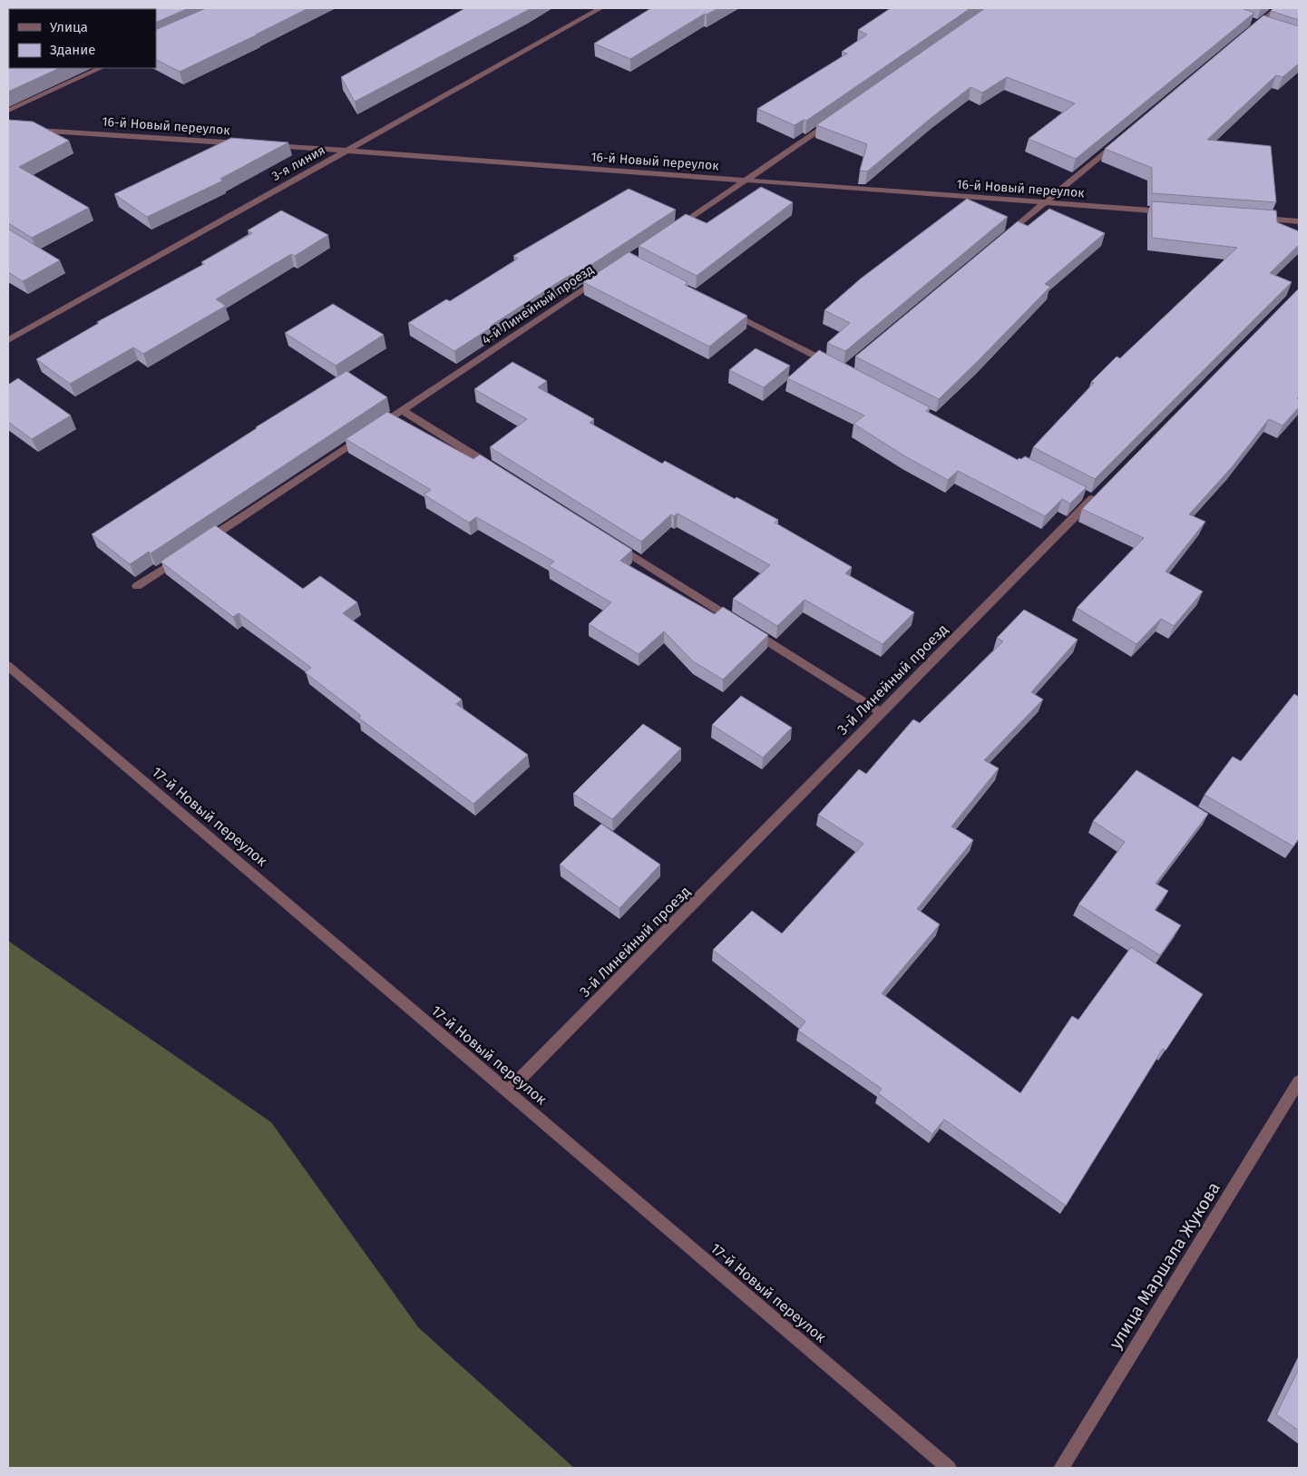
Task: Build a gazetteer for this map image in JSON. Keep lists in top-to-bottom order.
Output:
{
  "streets": {
    "street": [
      "16-й Новый переулок",
      "3-я линия",
      "4-й Линейный проезд",
      "3-й Линейный проезд",
      "17-й Новый переулок",
      "улица Маршала Жукова"
    ]
  },
  "crossings": [
    ["16-й Новый переулок", "3-я линия"],
    ["3-й Линейный проезд", "17-й Новый переулок"]
  ],
  "legend": ["Улица", "Здание"]
}
